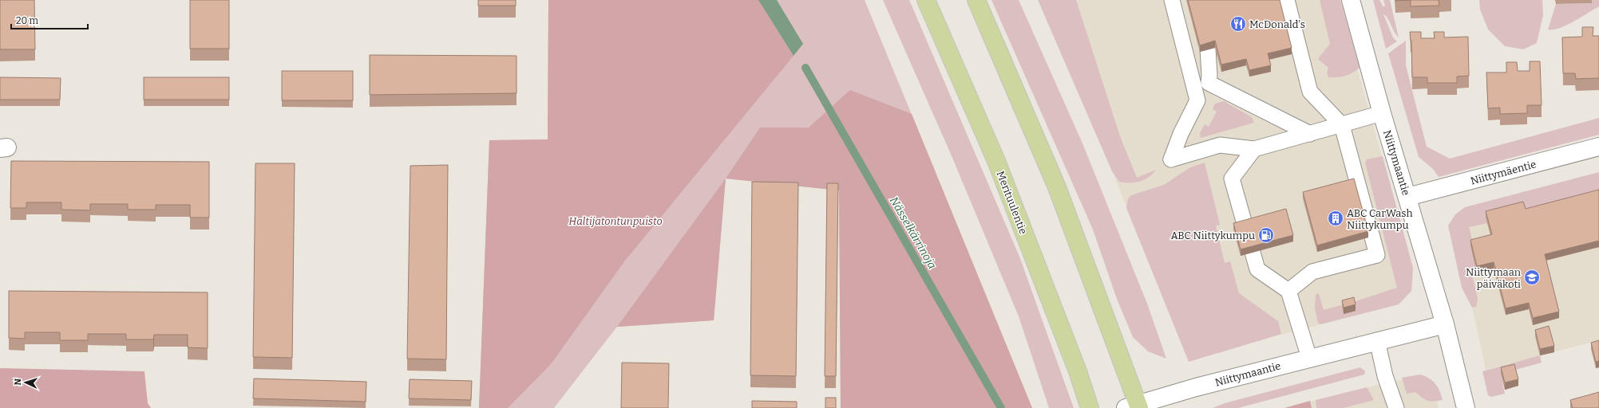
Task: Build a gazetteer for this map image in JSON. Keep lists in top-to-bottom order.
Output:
{
  "streets": {
    "main road": ["Merituulentie"],
    "street": ["Niittymaantie", "Niittymäentie"]
  },
  "crossings": [
    ["Niittymaantie", "Niittymäentie"]
  ],
  "water": ["Nässelkärrinoja"],
  "parks": ["Haltijatontunpuisto"],
  "places": {
    "restaurant": ["McDonald's"],
    "building": ["ABC CarWash Niittykumpu"],
    "fuel station": ["ABC Niittykumpu"],
    "school or university": ["Niittymaan päiväkoti"]
  },
  "scale_bar": "20 m",
  "north": "left"
}
